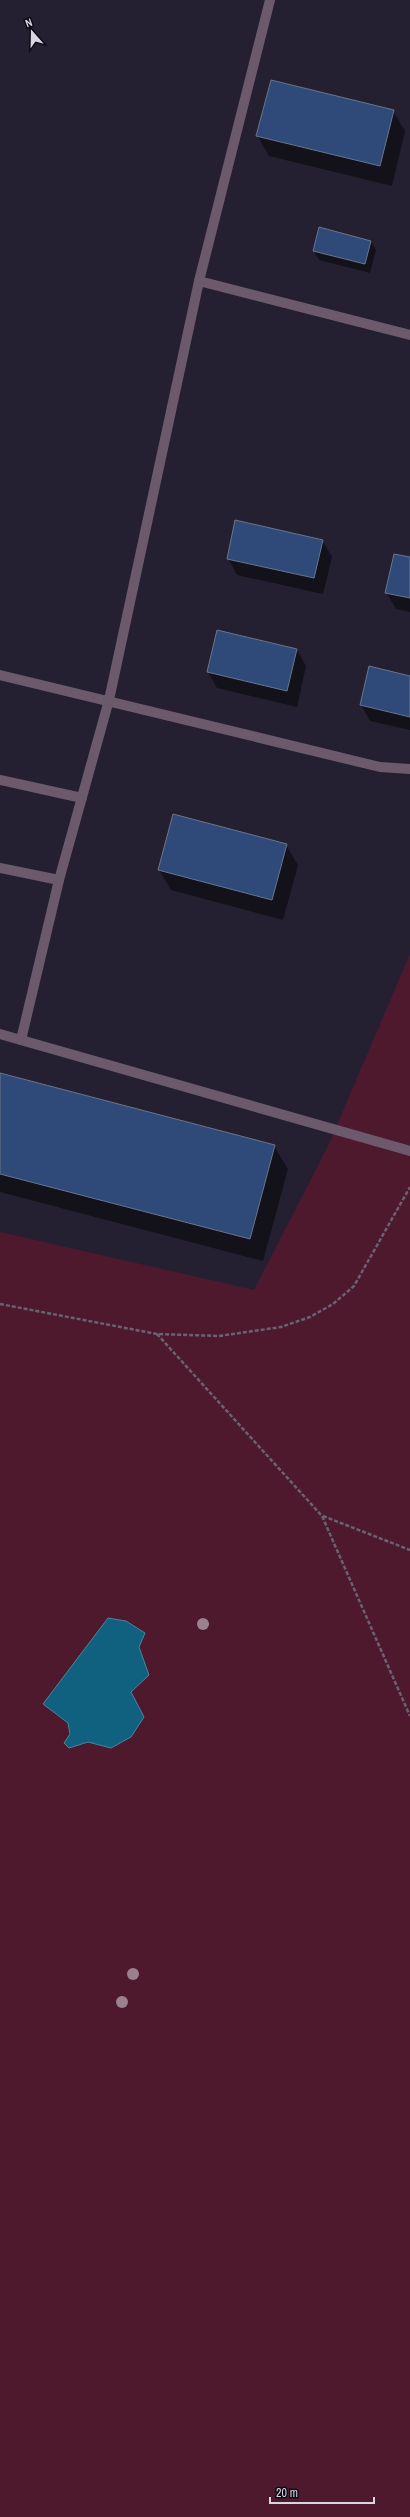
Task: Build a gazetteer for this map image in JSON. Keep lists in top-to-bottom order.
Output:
{
  "scale_bar": "20 m",
  "north": "top"
}
